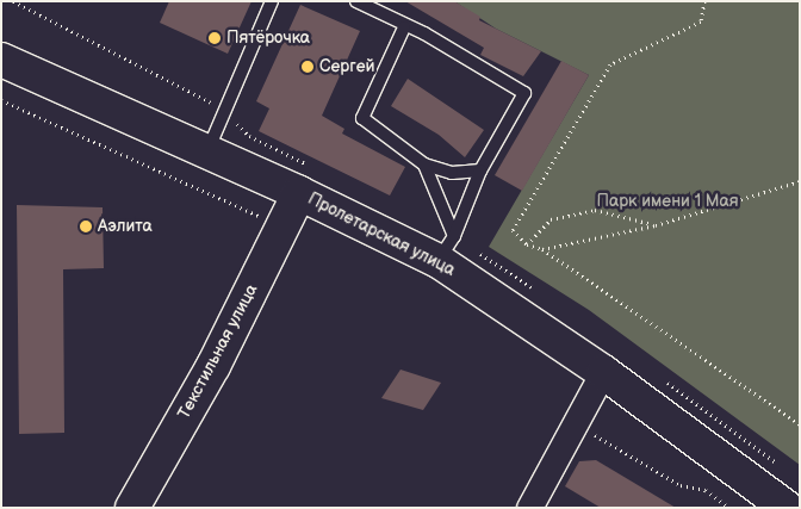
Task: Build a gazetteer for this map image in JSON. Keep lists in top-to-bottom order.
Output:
{
  "streets": {
    "street": ["Пролетарская улица", "Текстильная улица"]
  },
  "crossings": [
    ["Пролетарская улица", "Текстильная улица"]
  ],
  "parks": ["Парк имени 1 Мая"],
  "places": ["Пятёрочка", "Сергей", "Аэлита"]
}
